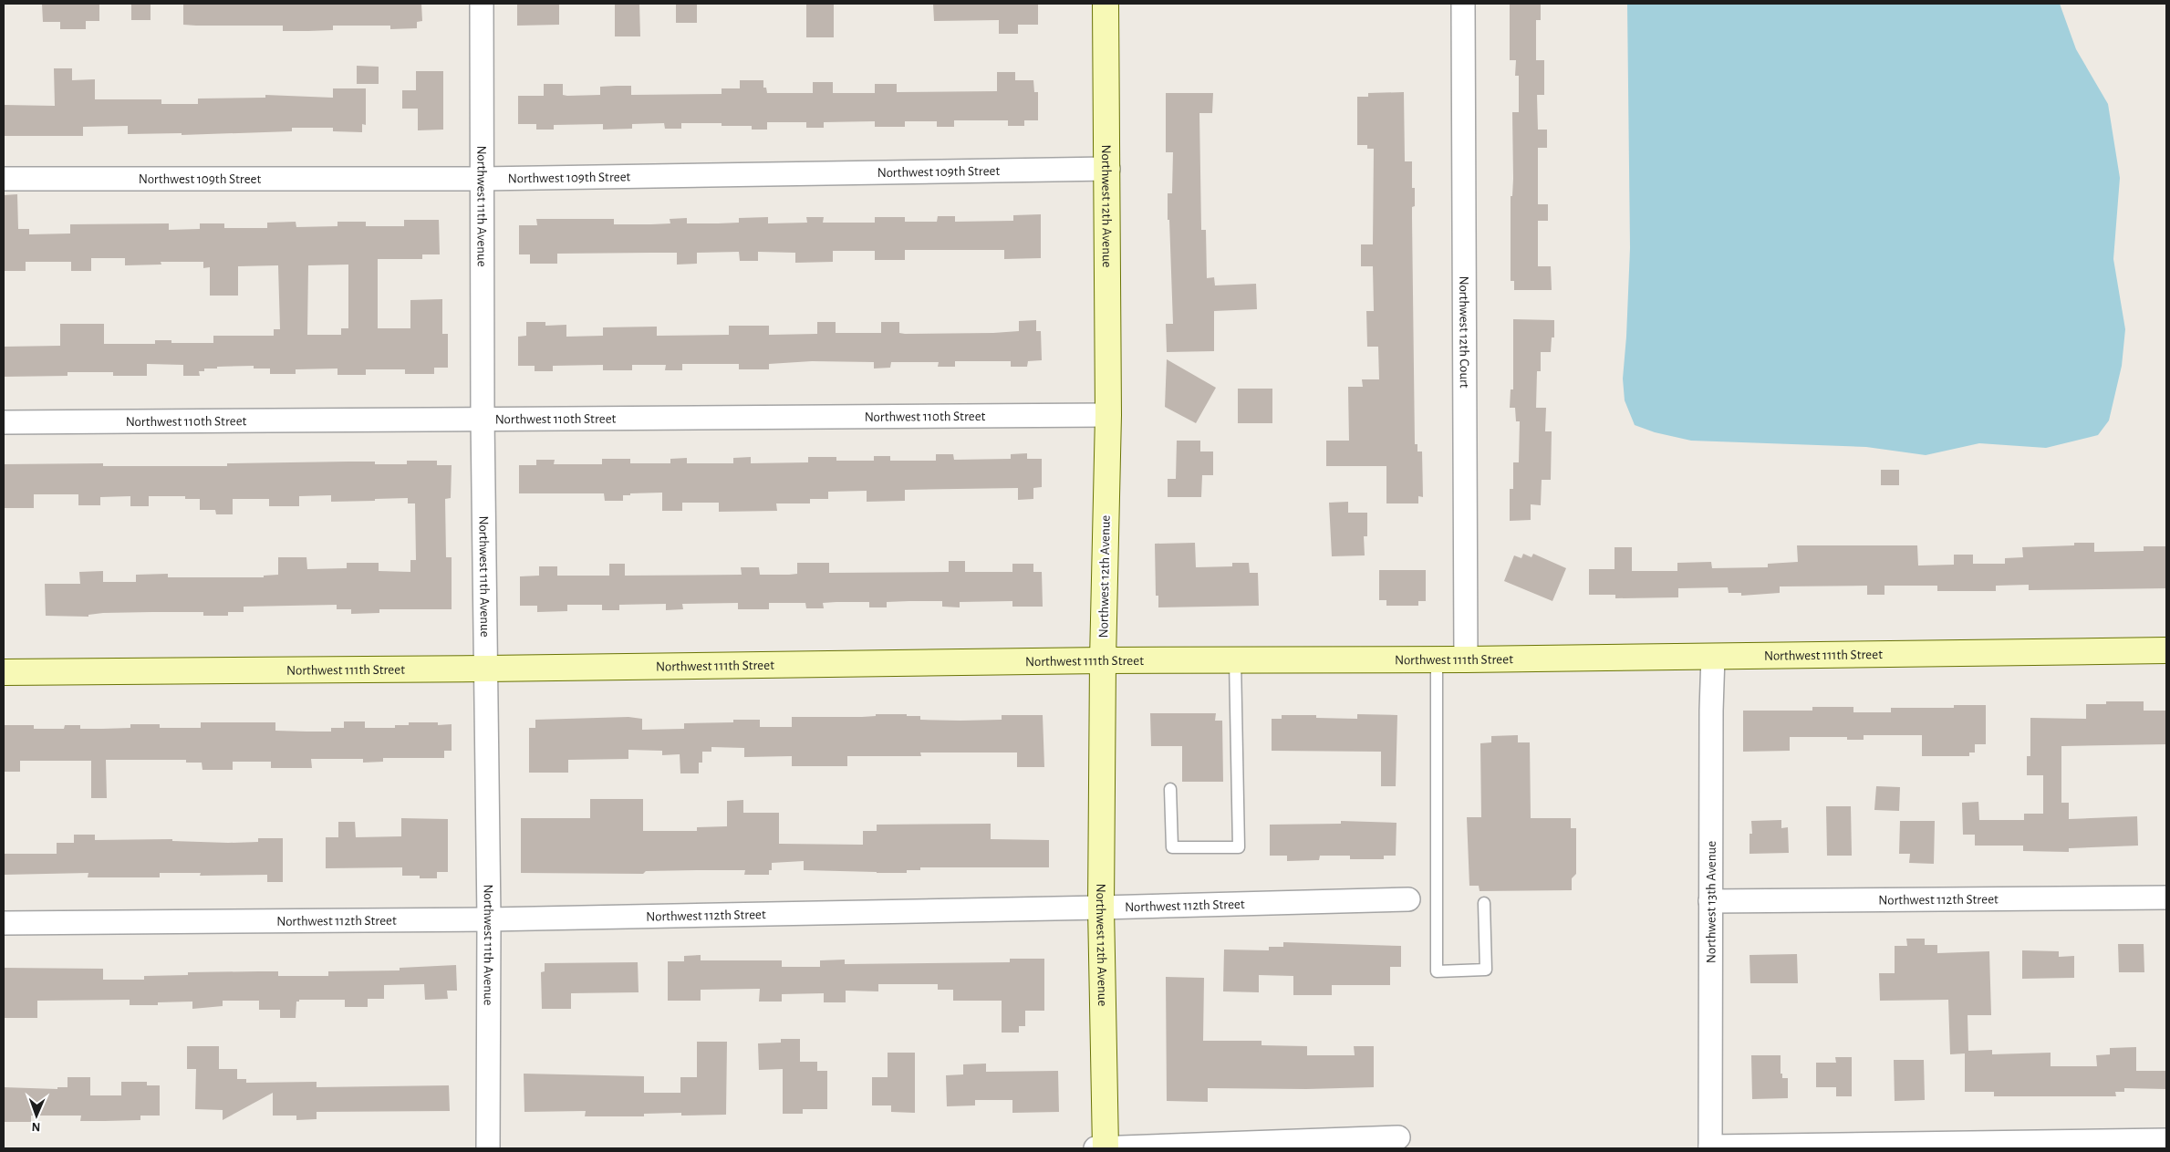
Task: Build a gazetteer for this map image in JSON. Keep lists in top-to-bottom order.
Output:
{
  "streets": {
    "street": [
      "Northwest 109th Street",
      "Northwest 11th Avenue",
      "Northwest 12th Avenue",
      "Northwest 12th Court",
      "Northwest 110th Street",
      "Northwest 111th Street",
      "Northwest 112th Street",
      "Northwest 13th Avenue"
    ]
  },
  "crossings": [
    ["Northwest 109th Street", "Northwest 11th Avenue"],
    ["Northwest 109th Street", "Northwest 12th Avenue"],
    ["Northwest 11th Avenue", "Northwest 110th Street"],
    ["Northwest 11th Avenue", "Northwest 111th Street"],
    ["Northwest 11th Avenue", "Northwest 112th Street"],
    ["Northwest 12th Avenue", "Northwest 110th Street"],
    ["Northwest 12th Avenue", "Northwest 111th Street"],
    ["Northwest 12th Avenue", "Northwest 112th Street"],
    ["Northwest 12th Court", "Northwest 111th Street"],
    ["Northwest 111th Street", "Northwest 13th Avenue"],
    ["Northwest 112th Street", "Northwest 13th Avenue"]
  ],
  "north": "bottom"
}
